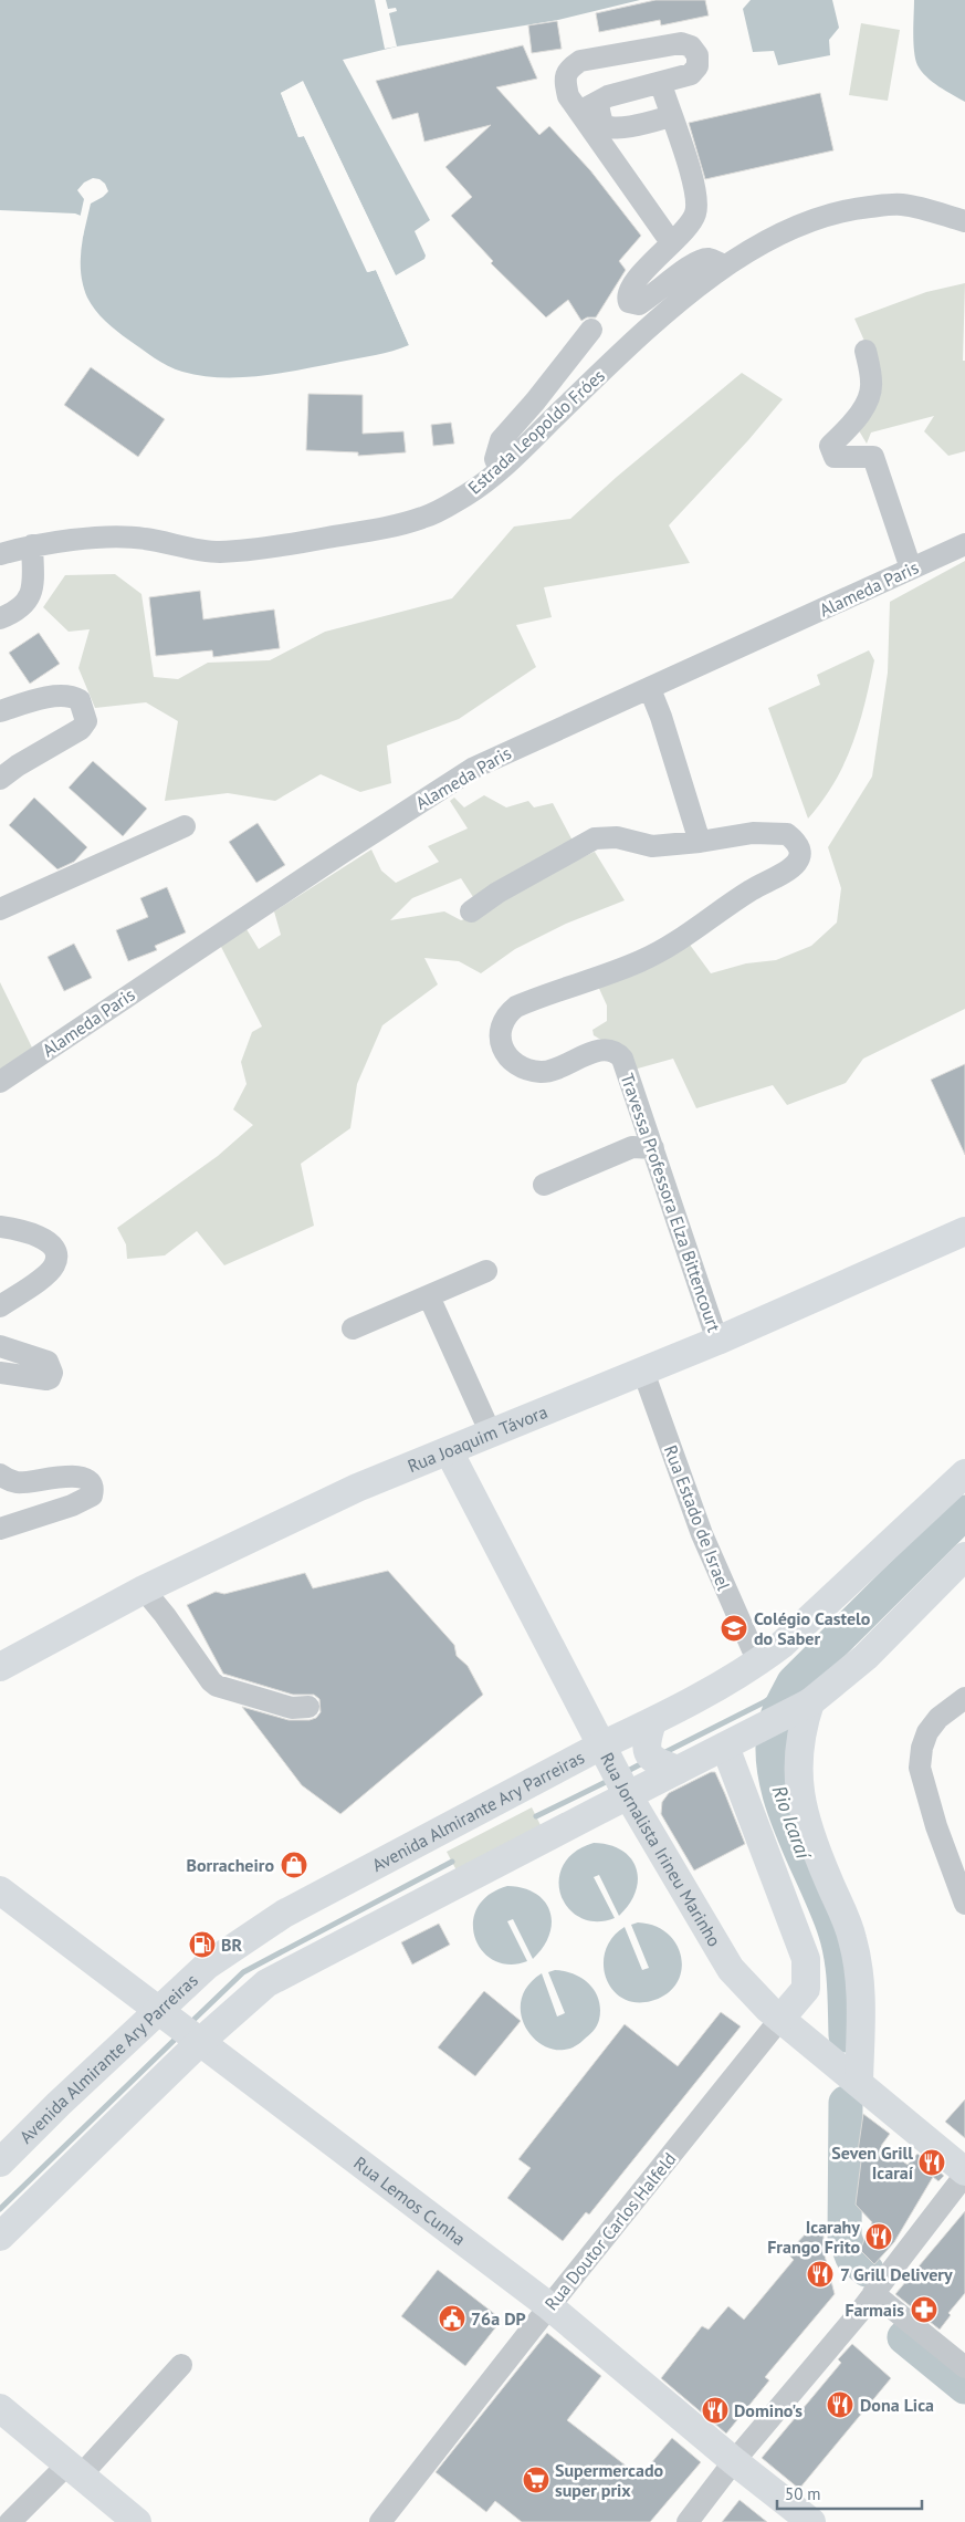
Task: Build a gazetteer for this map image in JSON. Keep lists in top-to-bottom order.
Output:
{
  "streets": {
    "main road": [
      "Rua Joaquim Távora",
      "Avenida Almirante Ary Parreiras",
      "Rua Jornalista Irineu Marinho",
      "Rua Lemos Cunha"
    ],
    "street": [
      "Estrada Leopoldo Fróes",
      "Alameda Paris",
      "Travessa Professora Elza Bittencourt",
      "Rua Estado de Israel",
      "Rua Doutor Carlos Halfeld"
    ]
  },
  "crossings": [
    ["Travessa Professora Elza Bittencourt", "Rua Joaquim Távora"],
    ["Rua Joaquim Távora", "Rua Estado de Israel"],
    ["Rua Joaquim Távora", "Rua Jornalista Irineu Marinho"],
    ["Rua Estado de Israel", "Avenida Almirante Ary Parreiras"],
    ["Avenida Almirante Ary Parreiras", "Rua Jornalista Irineu Marinho"],
    ["Avenida Almirante Ary Parreiras", "Rua Lemos Cunha"],
    ["Rua Jornalista Irineu Marinho", "Rua Doutor Carlos Halfeld"],
    ["Rua Lemos Cunha", "Rua Doutor Carlos Halfeld"]
  ],
  "water": ["Rio Icaraí"],
  "places": {
    "school or university": ["Colégio Castelo do Saber"],
    "shop": ["Borracheiro"],
    "fuel station": ["BR"],
    "restaurant": [
      "Seven Grill Icaraí",
      "Icarahy Frango Frito",
      "7 Grill Delivery",
      "Dona Lica",
      "Domino's"
    ],
    "pharmacy": ["Farmais"],
    "public building": ["76a DP"],
    "supermarket": ["Supermercado super prix"]
  },
  "scale_bar": "50 m"
}
